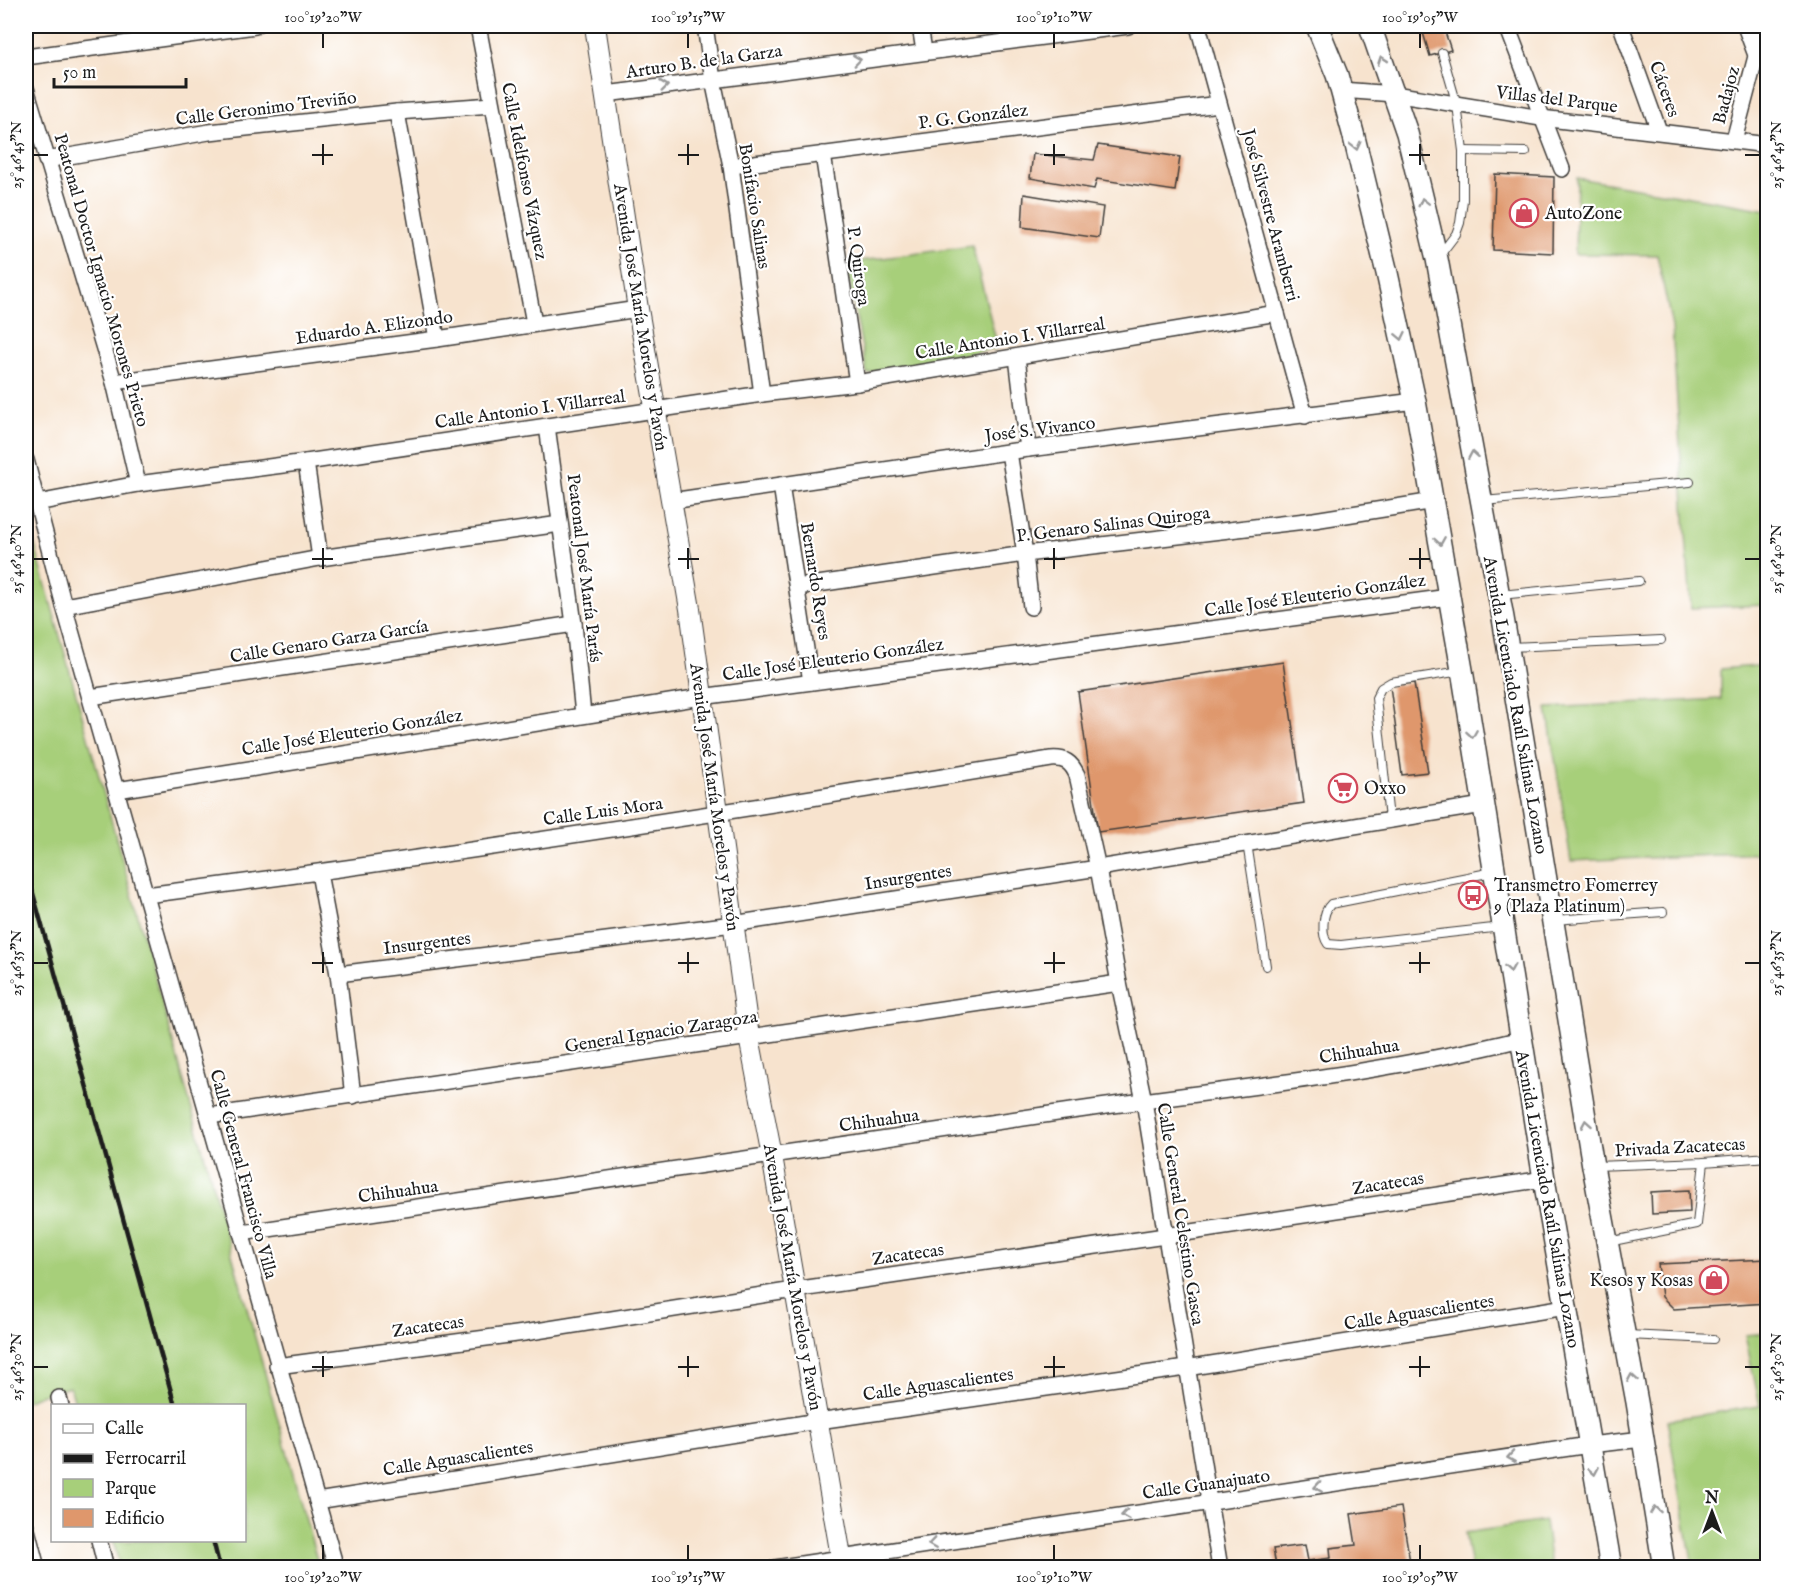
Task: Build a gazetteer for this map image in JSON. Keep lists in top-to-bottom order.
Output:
{
  "streets": {
    "main road": ["Avenida Licenciado Raúl Salinas Lozano"],
    "street": [
      "Arturo B. de la Garza",
      "Cáceres",
      "Badajoz",
      "Villas del Parque",
      "Calle Geronimo Treviño",
      "P. G. González",
      "Calle Idelfonso Vázquez",
      "Bonifacio Salinas",
      "José Silvestre Aramberri",
      "P. Quiroga",
      "Peatonal Doctor Ignacio Morones Prieto",
      "Avenida José María Morelos y Pavón",
      "Eduardo A. Elizondo",
      "Calle Antonio I. Villarreal",
      "José S. Vivanco",
      "P. Genaro Salinas Quiroga",
      "Peatonal José María Parás",
      "Bernardo Reyes",
      "Calle José Eleuterio González",
      "Calle Genaro Garza García",
      "Calle Luis Mora",
      "Insurgentes",
      "General Ignacio Zaragoza",
      "Chihuahua",
      "Calle General Francisco Villa",
      "Zacatecas",
      "Calle General Celestino Gasca",
      "Calle Aguascalientes",
      "Calle Guanajuato"
    ],
    "lane": ["Privada Zacatecas"]
  },
  "crossings": [
    ["Arturo B. de la Garza", "Bonifacio Salinas"],
    ["Arturo B. de la Garza", "Avenida José María Morelos y Pavón"],
    ["Cáceres", "Villas del Parque"],
    ["Badajoz", "Villas del Parque"],
    ["Villas del Parque", "Avenida Licenciado Raúl Salinas Lozano"],
    ["Calle Geronimo Treviño", "Calle Idelfonso Vázquez"],
    ["Calle Geronimo Treviño", "Peatonal Doctor Ignacio Morones Prieto"],
    ["P. G. González", "Bonifacio Salinas"],
    ["P. G. González", "José Silvestre Aramberri"],
    ["P. G. González", "P. Quiroga"],
    ["Calle Idelfonso Vázquez", "Eduardo A. Elizondo"],
    ["Bonifacio Salinas", "Calle Antonio I. Villarreal"],
    ["José Silvestre Aramberri", "Calle Antonio I. Villarreal"],
    ["José Silvestre Aramberri", "José S. Vivanco"],
    ["P. Quiroga", "Calle Antonio I. Villarreal"],
    ["Peatonal Doctor Ignacio Morones Prieto", "Eduardo A. Elizondo"],
    ["Peatonal Doctor Ignacio Morones Prieto", "Calle Antonio I. Villarreal"],
    ["Avenida José María Morelos y Pavón", "Eduardo A. Elizondo"],
    ["Avenida José María Morelos y Pavón", "Calle Antonio I. Villarreal"],
    ["Avenida José María Morelos y Pavón", "José S. Vivanco"],
    ["Avenida José María Morelos y Pavón", "Calle José Eleuterio González"],
    ["Avenida José María Morelos y Pavón", "Calle Luis Mora"],
    ["Avenida José María Morelos y Pavón", "Insurgentes"],
    ["Avenida José María Morelos y Pavón", "General Ignacio Zaragoza"],
    ["Avenida José María Morelos y Pavón", "Chihuahua"],
    ["Avenida José María Morelos y Pavón", "Zacatecas"],
    ["Avenida José María Morelos y Pavón", "Calle Aguascalientes"],
    ["Avenida José María Morelos y Pavón", "Calle Guanajuato"],
    ["Calle Antonio I. Villarreal", "Peatonal José María Parás"],
    ["Calle Antonio I. Villarreal", "Calle General Francisco Villa"],
    ["José S. Vivanco", "Bernardo Reyes"],
    ["José S. Vivanco", "Avenida Licenciado Raúl Salinas Lozano"],
    ["P. Genaro Salinas Quiroga", "Bernardo Reyes"],
    ["P. Genaro Salinas Quiroga", "Avenida Licenciado Raúl Salinas Lozano"],
    ["Peatonal José María Parás", "Calle José Eleuterio González"],
    ["Peatonal José María Parás", "Calle Genaro Garza García"],
    ["Bernardo Reyes", "Calle José Eleuterio González"],
    ["Calle José Eleuterio González", "Avenida Licenciado Raúl Salinas Lozano"],
    ["Calle José Eleuterio González", "Calle General Francisco Villa"],
    ["Calle Genaro Garza García", "Calle General Francisco Villa"],
    ["Avenida Licenciado Raúl Salinas Lozano", "Insurgentes"],
    ["Avenida Licenciado Raúl Salinas Lozano", "Chihuahua"],
    ["Avenida Licenciado Raúl Salinas Lozano", "Privada Zacatecas"],
    ["Avenida Licenciado Raúl Salinas Lozano", "Zacatecas"],
    ["Avenida Licenciado Raúl Salinas Lozano", "Calle Aguascalientes"],
    ["Avenida Licenciado Raúl Salinas Lozano", "Calle Guanajuato"],
    ["Calle Luis Mora", "Calle General Francisco Villa"],
    ["Calle Luis Mora", "Calle General Celestino Gasca"],
    ["Insurgentes", "Calle General Celestino Gasca"],
    ["General Ignacio Zaragoza", "Calle General Francisco Villa"],
    ["General Ignacio Zaragoza", "Calle General Celestino Gasca"],
    ["Chihuahua", "Calle General Francisco Villa"],
    ["Chihuahua", "Calle General Celestino Gasca"],
    ["Calle General Francisco Villa", "Zacatecas"],
    ["Calle General Francisco Villa", "Calle Aguascalientes"],
    ["Zacatecas", "Calle General Celestino Gasca"],
    ["Calle General Celestino Gasca", "Calle Aguascalientes"],
    ["Calle General Celestino Gasca", "Calle Guanajuato"]
  ],
  "one_way": ["Arturo B. de la Garza", "Calle Guanajuato"],
  "places": {
    "shop": ["AutoZone", "Kesos y Kosas"],
    "supermarket": ["Oxxo"],
    "bus stop": ["Transmetro Fomerrey 9 (Plaza Platinum)"]
  },
  "legend": [
    "Calle",
    "Ferrocarril",
    "Parque",
    "Edificio"
  ],
  "scale_bar": "50 m",
  "north": "top",
  "coordinates": [
    "100°19'20\"W",
    "100°19'15\"W",
    "100°19'10\"W",
    "100°19'05\"W",
    "25°46'45\"N",
    "25°46'40\"N",
    "25°46'35\"N",
    "25°46'30\"N"
  ]
}
